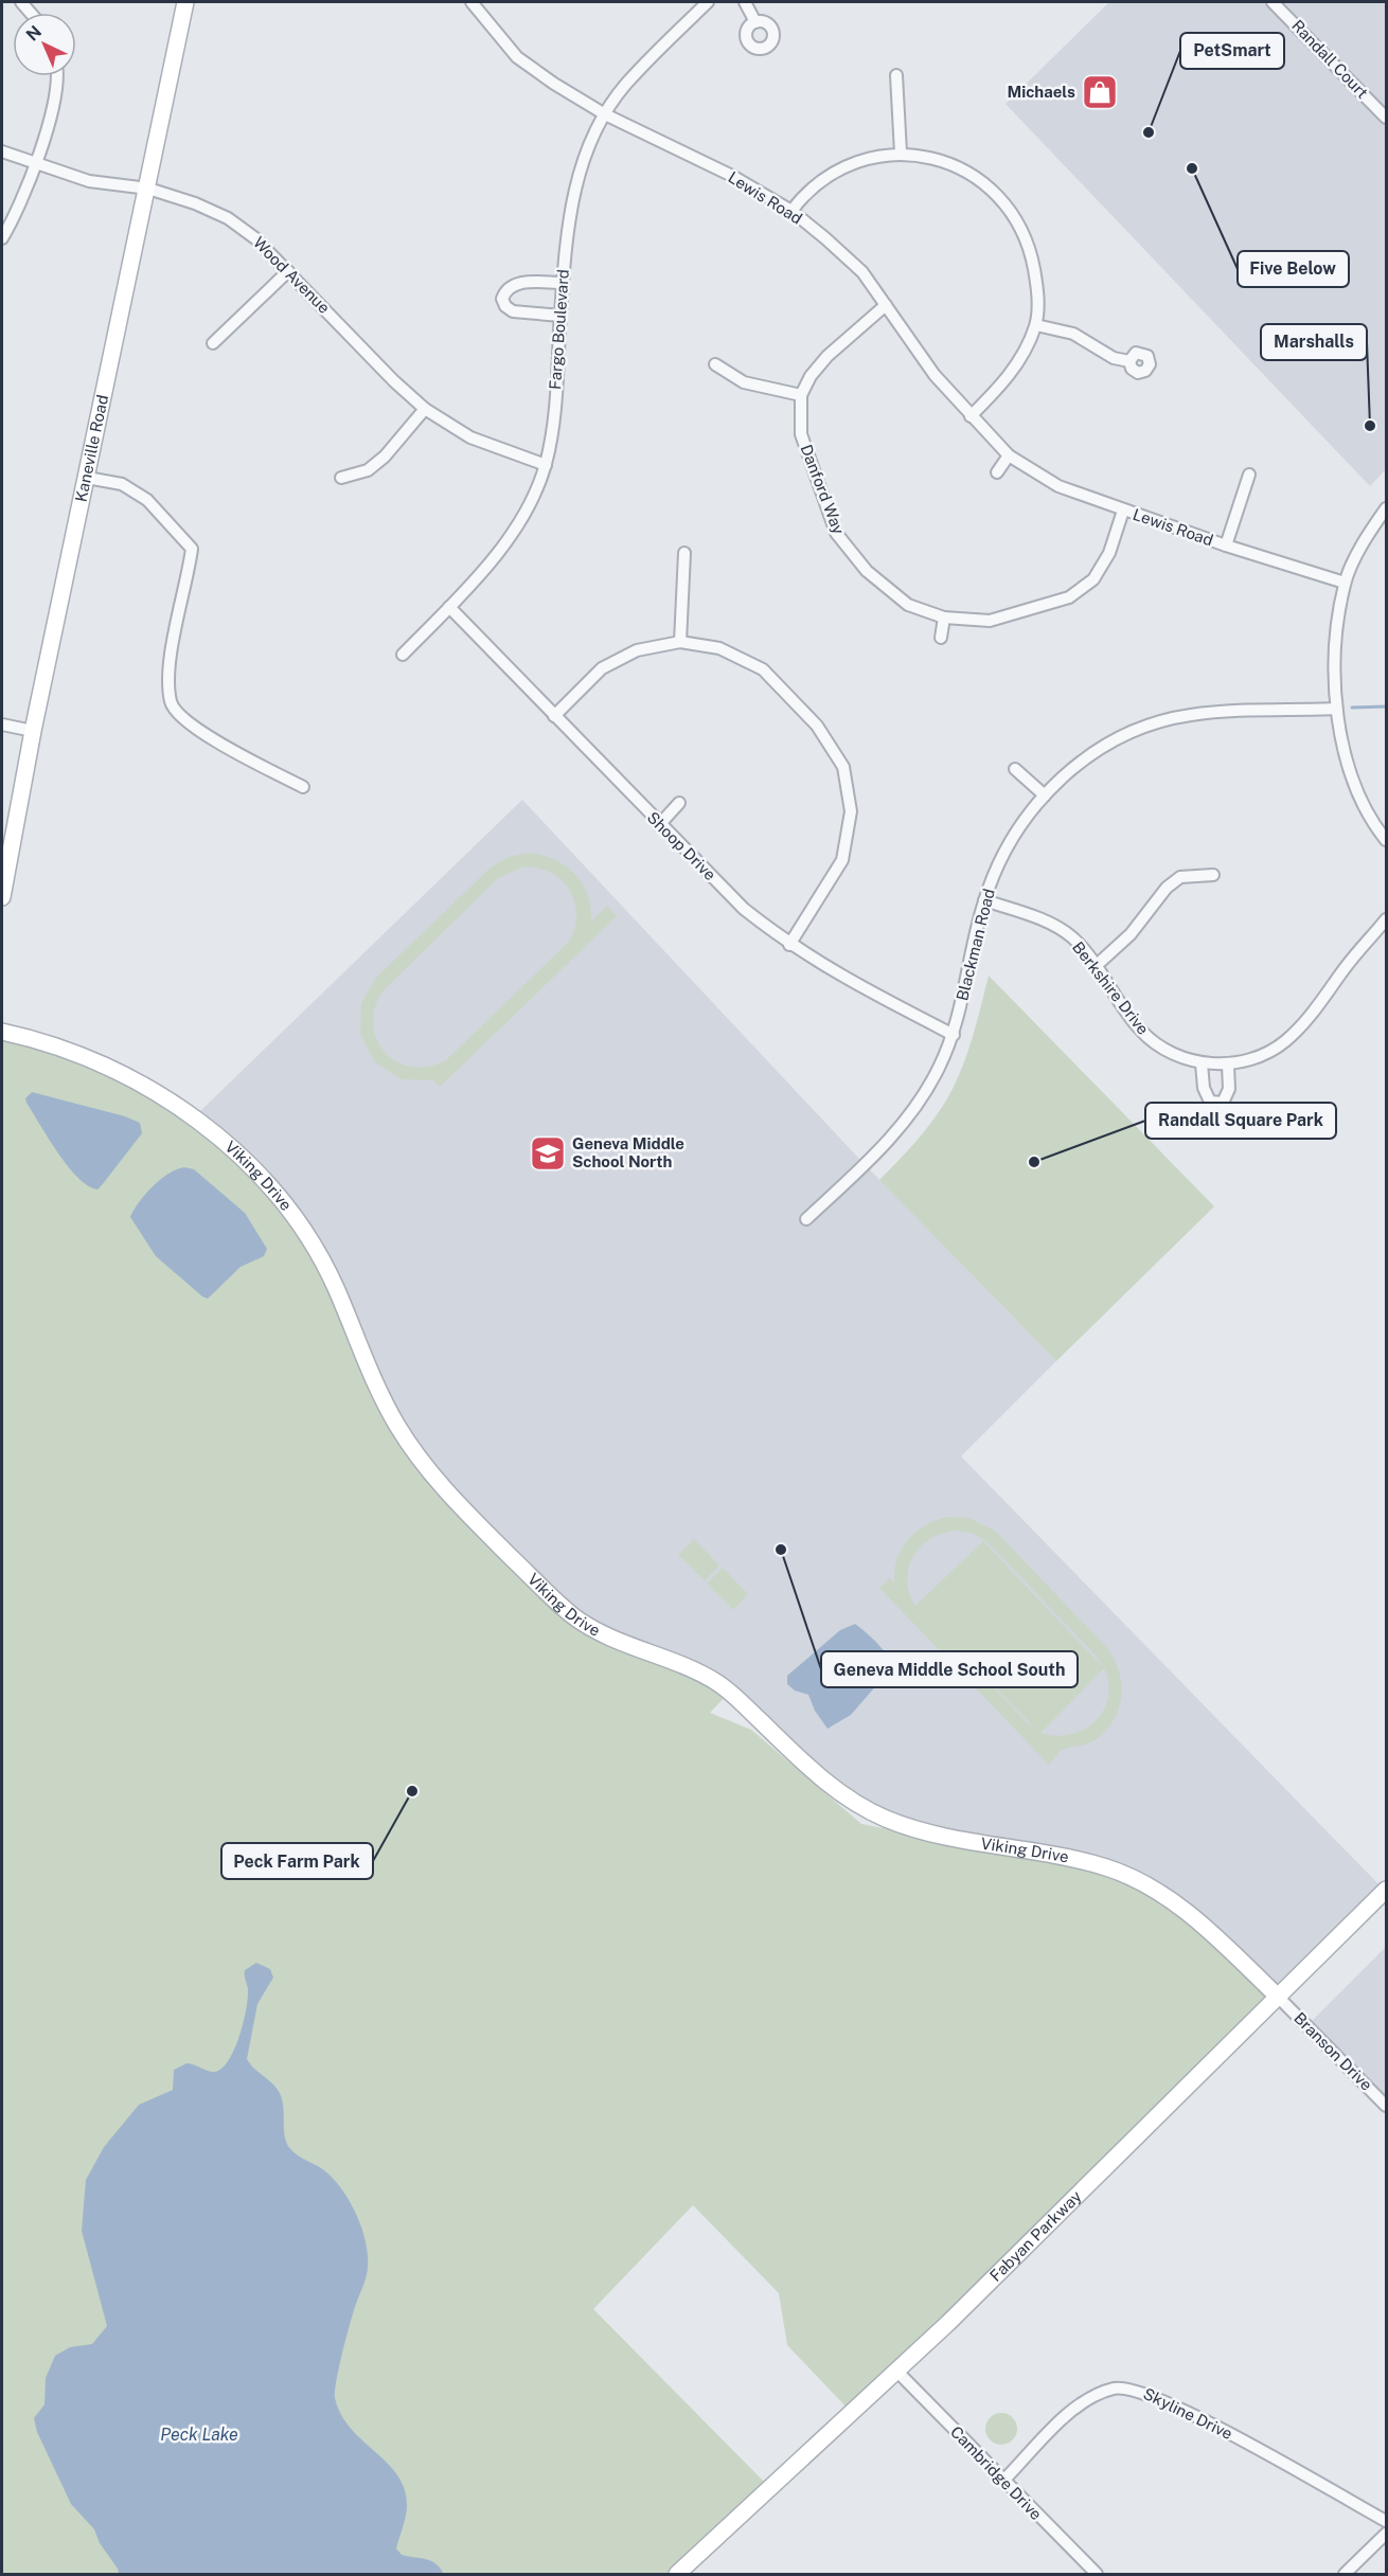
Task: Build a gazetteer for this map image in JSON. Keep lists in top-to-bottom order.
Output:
{
  "streets": {
    "main road": ["Kaneville Road", "Viking Drive", "Fabyan Parkway"],
    "street": [
      "Randall Court",
      "Lewis Road",
      "Wood Avenue",
      "Fargo Boulevard",
      "Danford Way",
      "Shoop Drive",
      "Blackman Road",
      "Berkshire Drive",
      "Branson Drive",
      "Skyline Drive",
      "Cambridge Drive"
    ]
  },
  "crossings": [
    ["Lewis Road", "Fargo Boulevard"],
    ["Lewis Road", "Danford Way"],
    ["Wood Avenue", "Fargo Boulevard"],
    ["Wood Avenue", "Kaneville Road"],
    ["Fargo Boulevard", "Shoop Drive"],
    ["Shoop Drive", "Blackman Road"],
    ["Blackman Road", "Berkshire Drive"],
    ["Viking Drive", "Branson Drive"],
    ["Viking Drive", "Fabyan Parkway"],
    ["Branson Drive", "Fabyan Parkway"],
    ["Fabyan Parkway", "Cambridge Drive"],
    ["Skyline Drive", "Cambridge Drive"]
  ],
  "water": ["Peck Lake"],
  "places": {
    "shop": ["Michaels"],
    "other": [
      "PetSmart",
      "Five Below",
      "Marshalls",
      "Randall Square Park",
      "Geneva Middle School South",
      "Peck Farm Park"
    ],
    "school or university": ["Geneva Middle School North"]
  },
  "north": "top left"
}
